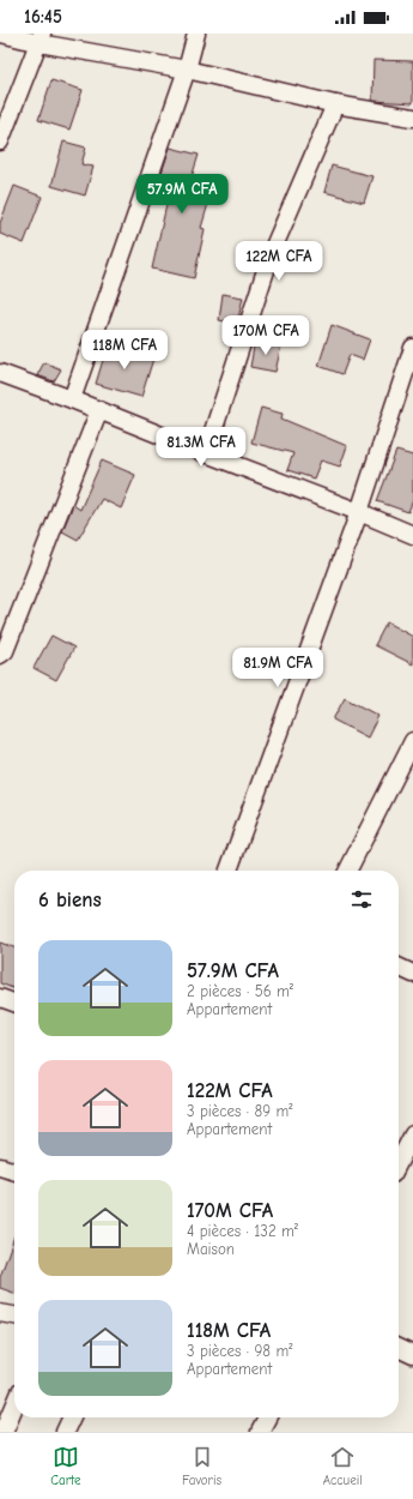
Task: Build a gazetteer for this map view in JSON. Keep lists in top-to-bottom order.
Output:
{
  "page": {
    "status": "16:45",
    "price": [
      "57.9M CFA",
      "122M CFA",
      "170M CFA",
      "118M CFA",
      "81.3M CFA",
      "81.9M CFA"
    ],
    "heading": "6 biens",
    "list": [
      {
        "name": "57.9M CFA",
        "note": "2 pièces · 56 m² · Appartement"
      },
      {
        "name": "122M CFA",
        "note": "3 pièces · 89 m² · Appartement"
      },
      {
        "name": "170M CFA",
        "note": "4 pièces · 132 m² · Maison"
      },
      {
        "name": "118M CFA",
        "note": "3 pièces · 98 m² · Appartement"
      }
    ],
    "tabs": ["Carte", "Favoris", "Accueil"]
  }
}
